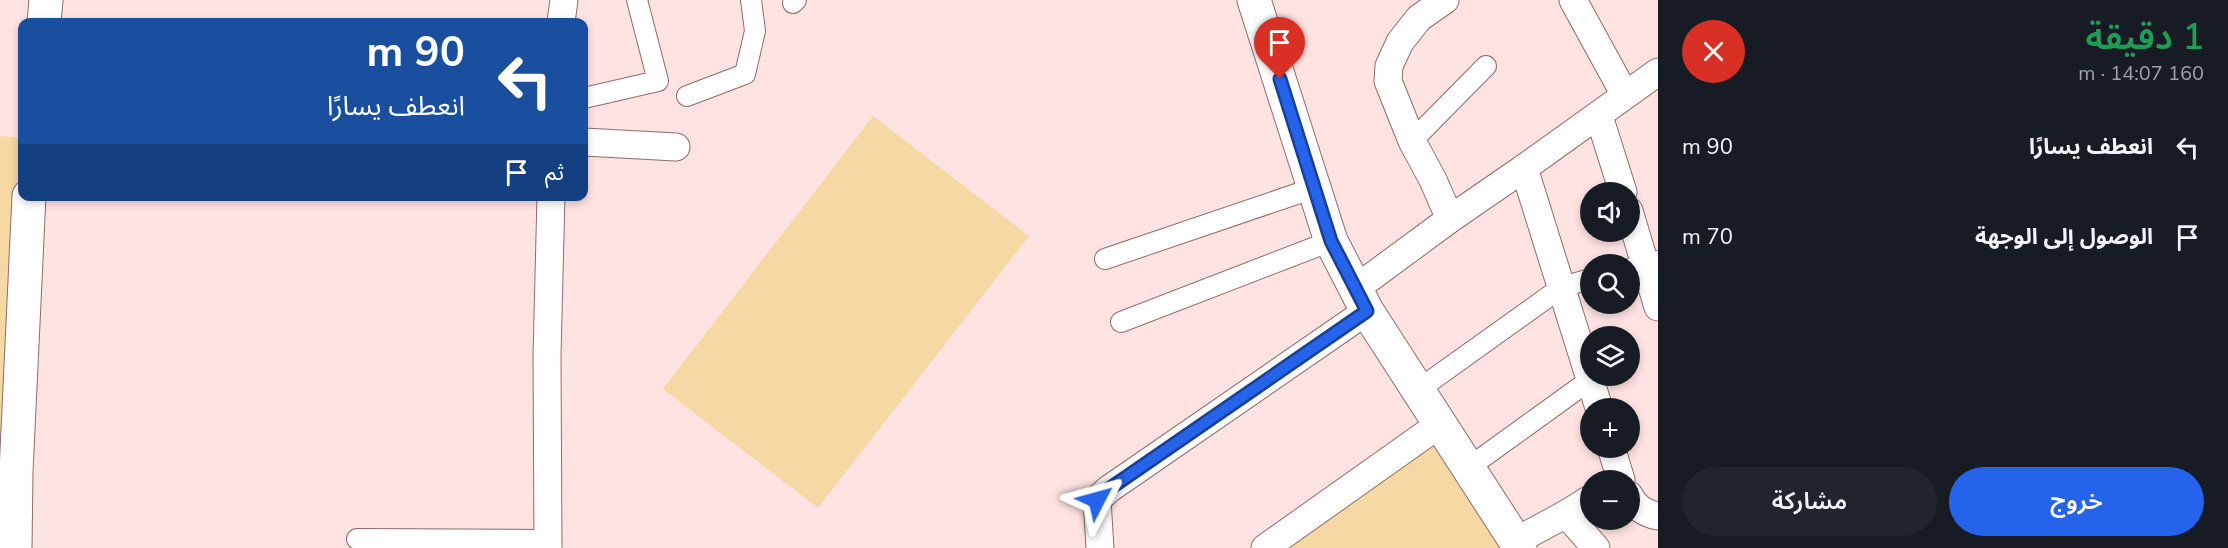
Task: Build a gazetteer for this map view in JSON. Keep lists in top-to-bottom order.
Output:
{
  "page": {
    "heading": ["1 دقيقة", "160 m · 14:07"],
    "turn": ["90 m", "انعطف يسارًا"],
    "list": [
      {
        "name": "انعطف يسارًا",
        "value": "90 m"
      },
      {
        "name": "الوصول إلى الوجهة",
        "value": "70 m"
      }
    ],
    "then": "ثم",
    "map_buttons": ["+", "−"],
    "buttons": ["خروج", "مشاركة"]
  }
}
